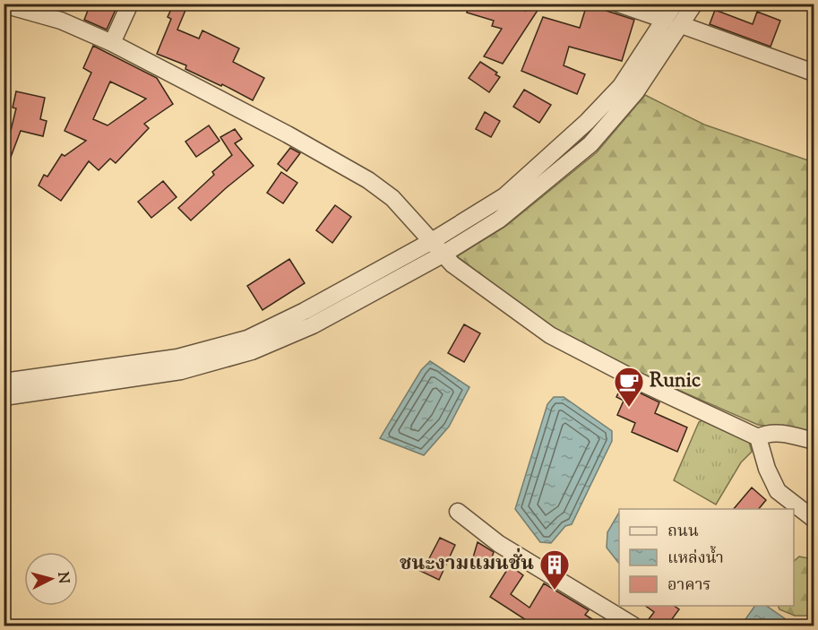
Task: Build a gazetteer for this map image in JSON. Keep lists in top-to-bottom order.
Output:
{
  "places": {
    "cafe": ["Runic"],
    "building": ["ชนะงามแมนชั่น"]
  },
  "legend": ["ถนน", "แหล่งน้ำ", "อาคาร"],
  "north": "right"
}
